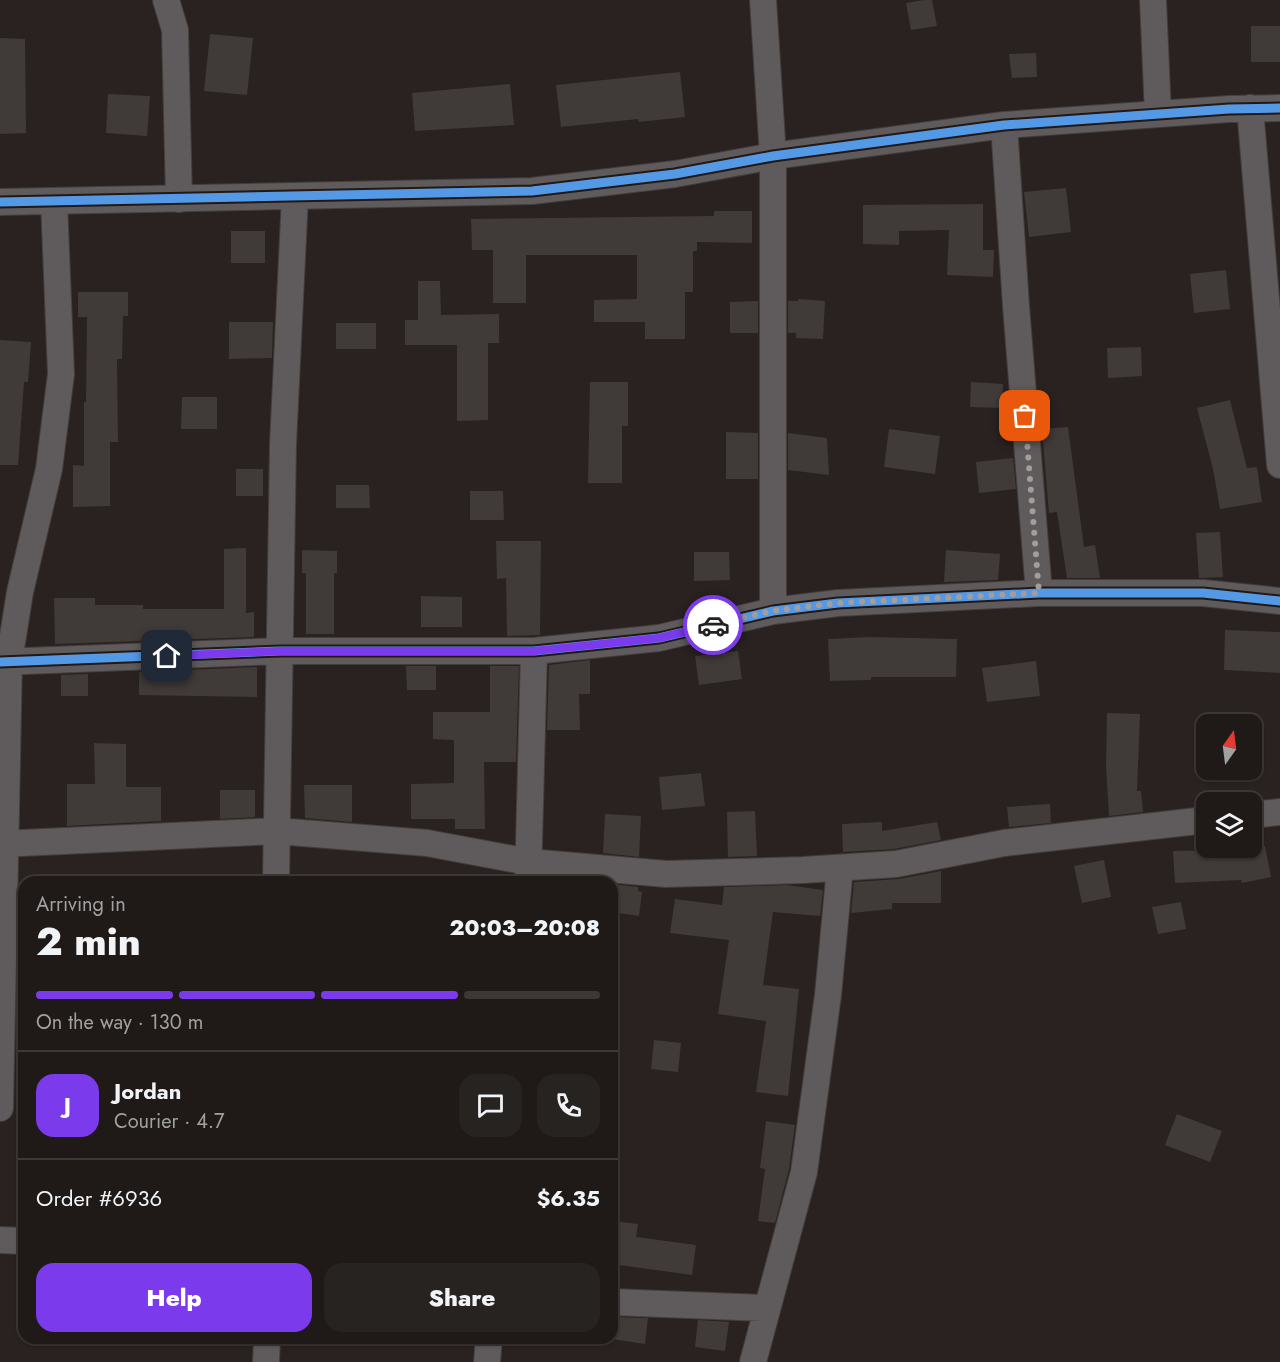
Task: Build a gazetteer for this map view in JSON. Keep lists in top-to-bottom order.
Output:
{
  "north": "top",
  "page": {
    "heading": ["2 min", "Arriving in", "20:03–20:08"],
    "panel": [
      "Jordan",
      "Courier · 4.7",
      "Order #6936",
      "$6.35"
    ],
    "bar": "On the way · 130 m",
    "round": "J",
    "buttons": ["Help", "Share"]
  }
}
